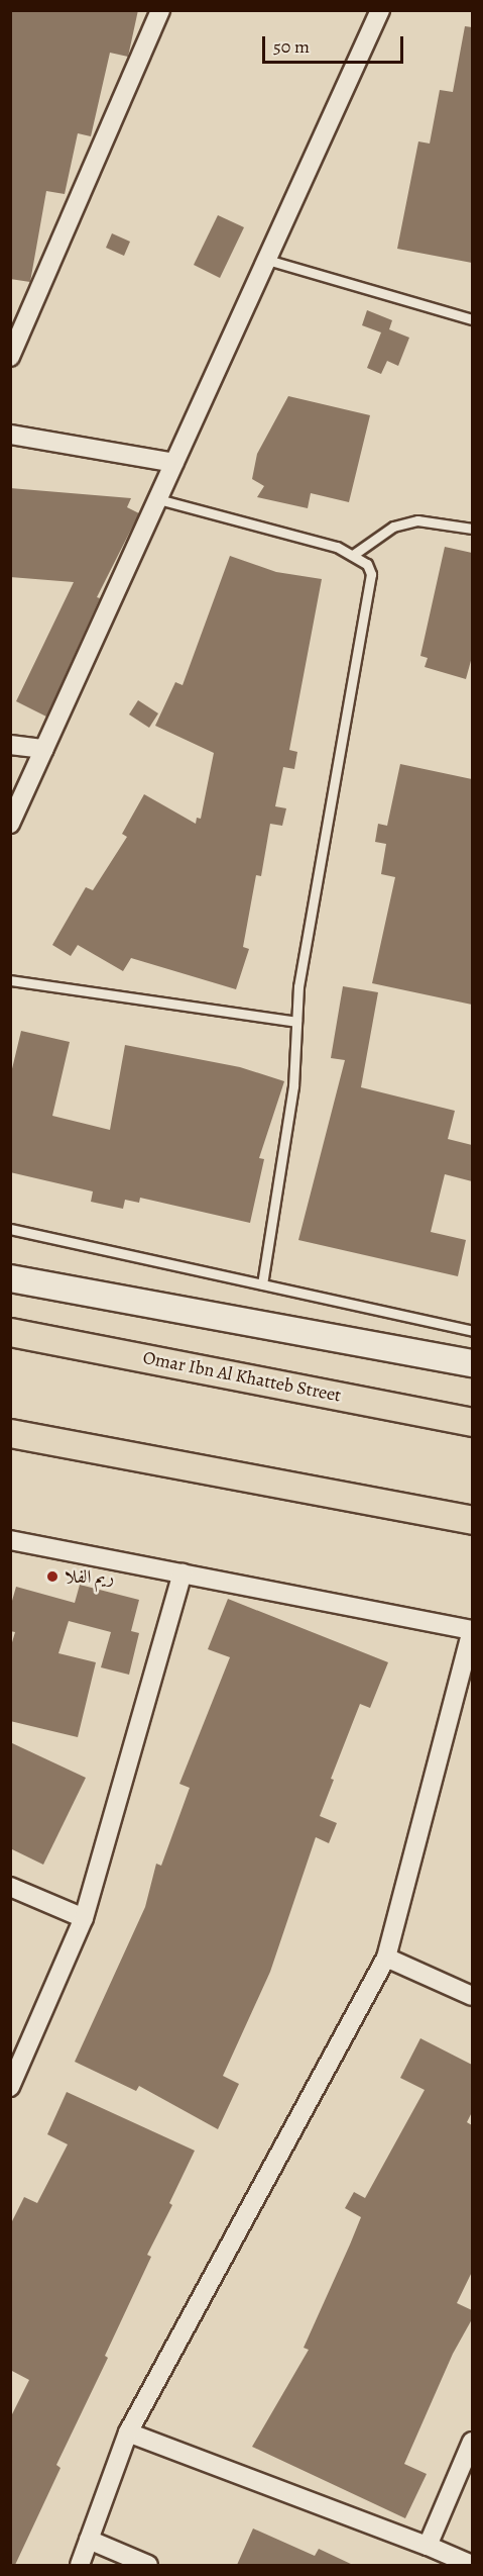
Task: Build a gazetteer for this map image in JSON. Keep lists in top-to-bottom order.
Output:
{
  "streets": {
    "main road": ["Omar Ibn Al Khatteb Street"]
  },
  "places": ["ريم الفلا"],
  "scale_bar": "50 m"
}
